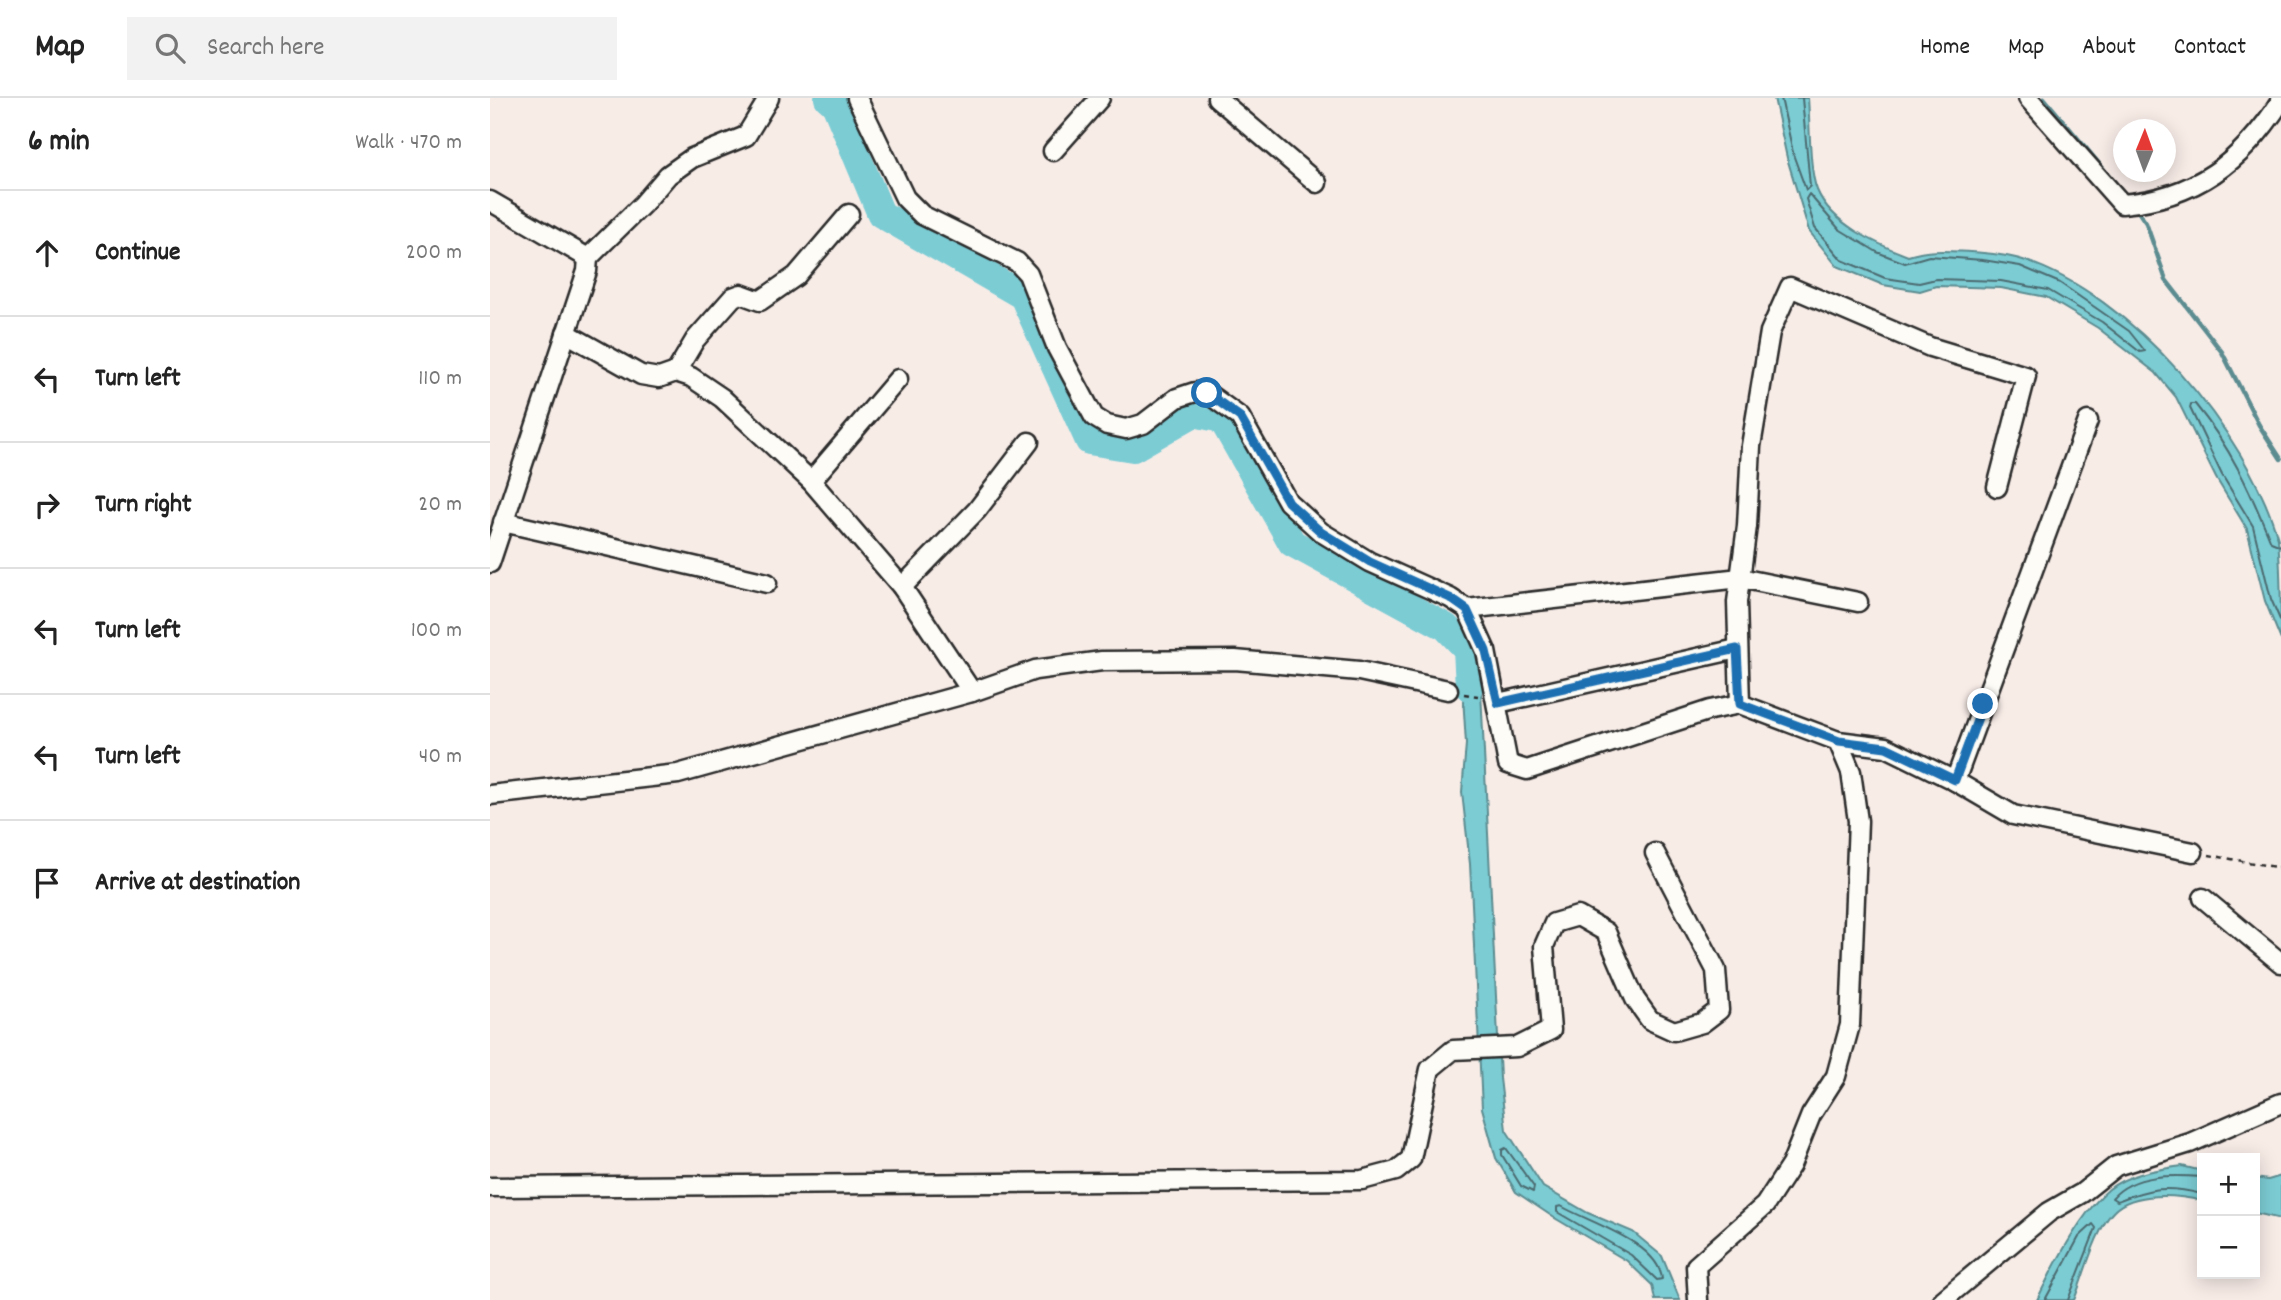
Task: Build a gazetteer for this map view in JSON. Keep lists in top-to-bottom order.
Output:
{
  "north": "top",
  "page": {
    "header": "Map",
    "search": "Search here",
    "nav": [
      "Home",
      "Map",
      "About",
      "Contact"
    ],
    "heading": ["6 min", "Walk · 470 m"],
    "list": [
      ["Continue", "200 m"],
      ["Turn left", "110 m"],
      ["Turn right", "20 m"],
      ["Turn left", "100 m"],
      ["Turn left", "40 m"],
      "Arrive at destination"
    ],
    "map_buttons": ["+", "−"]
  }
}
